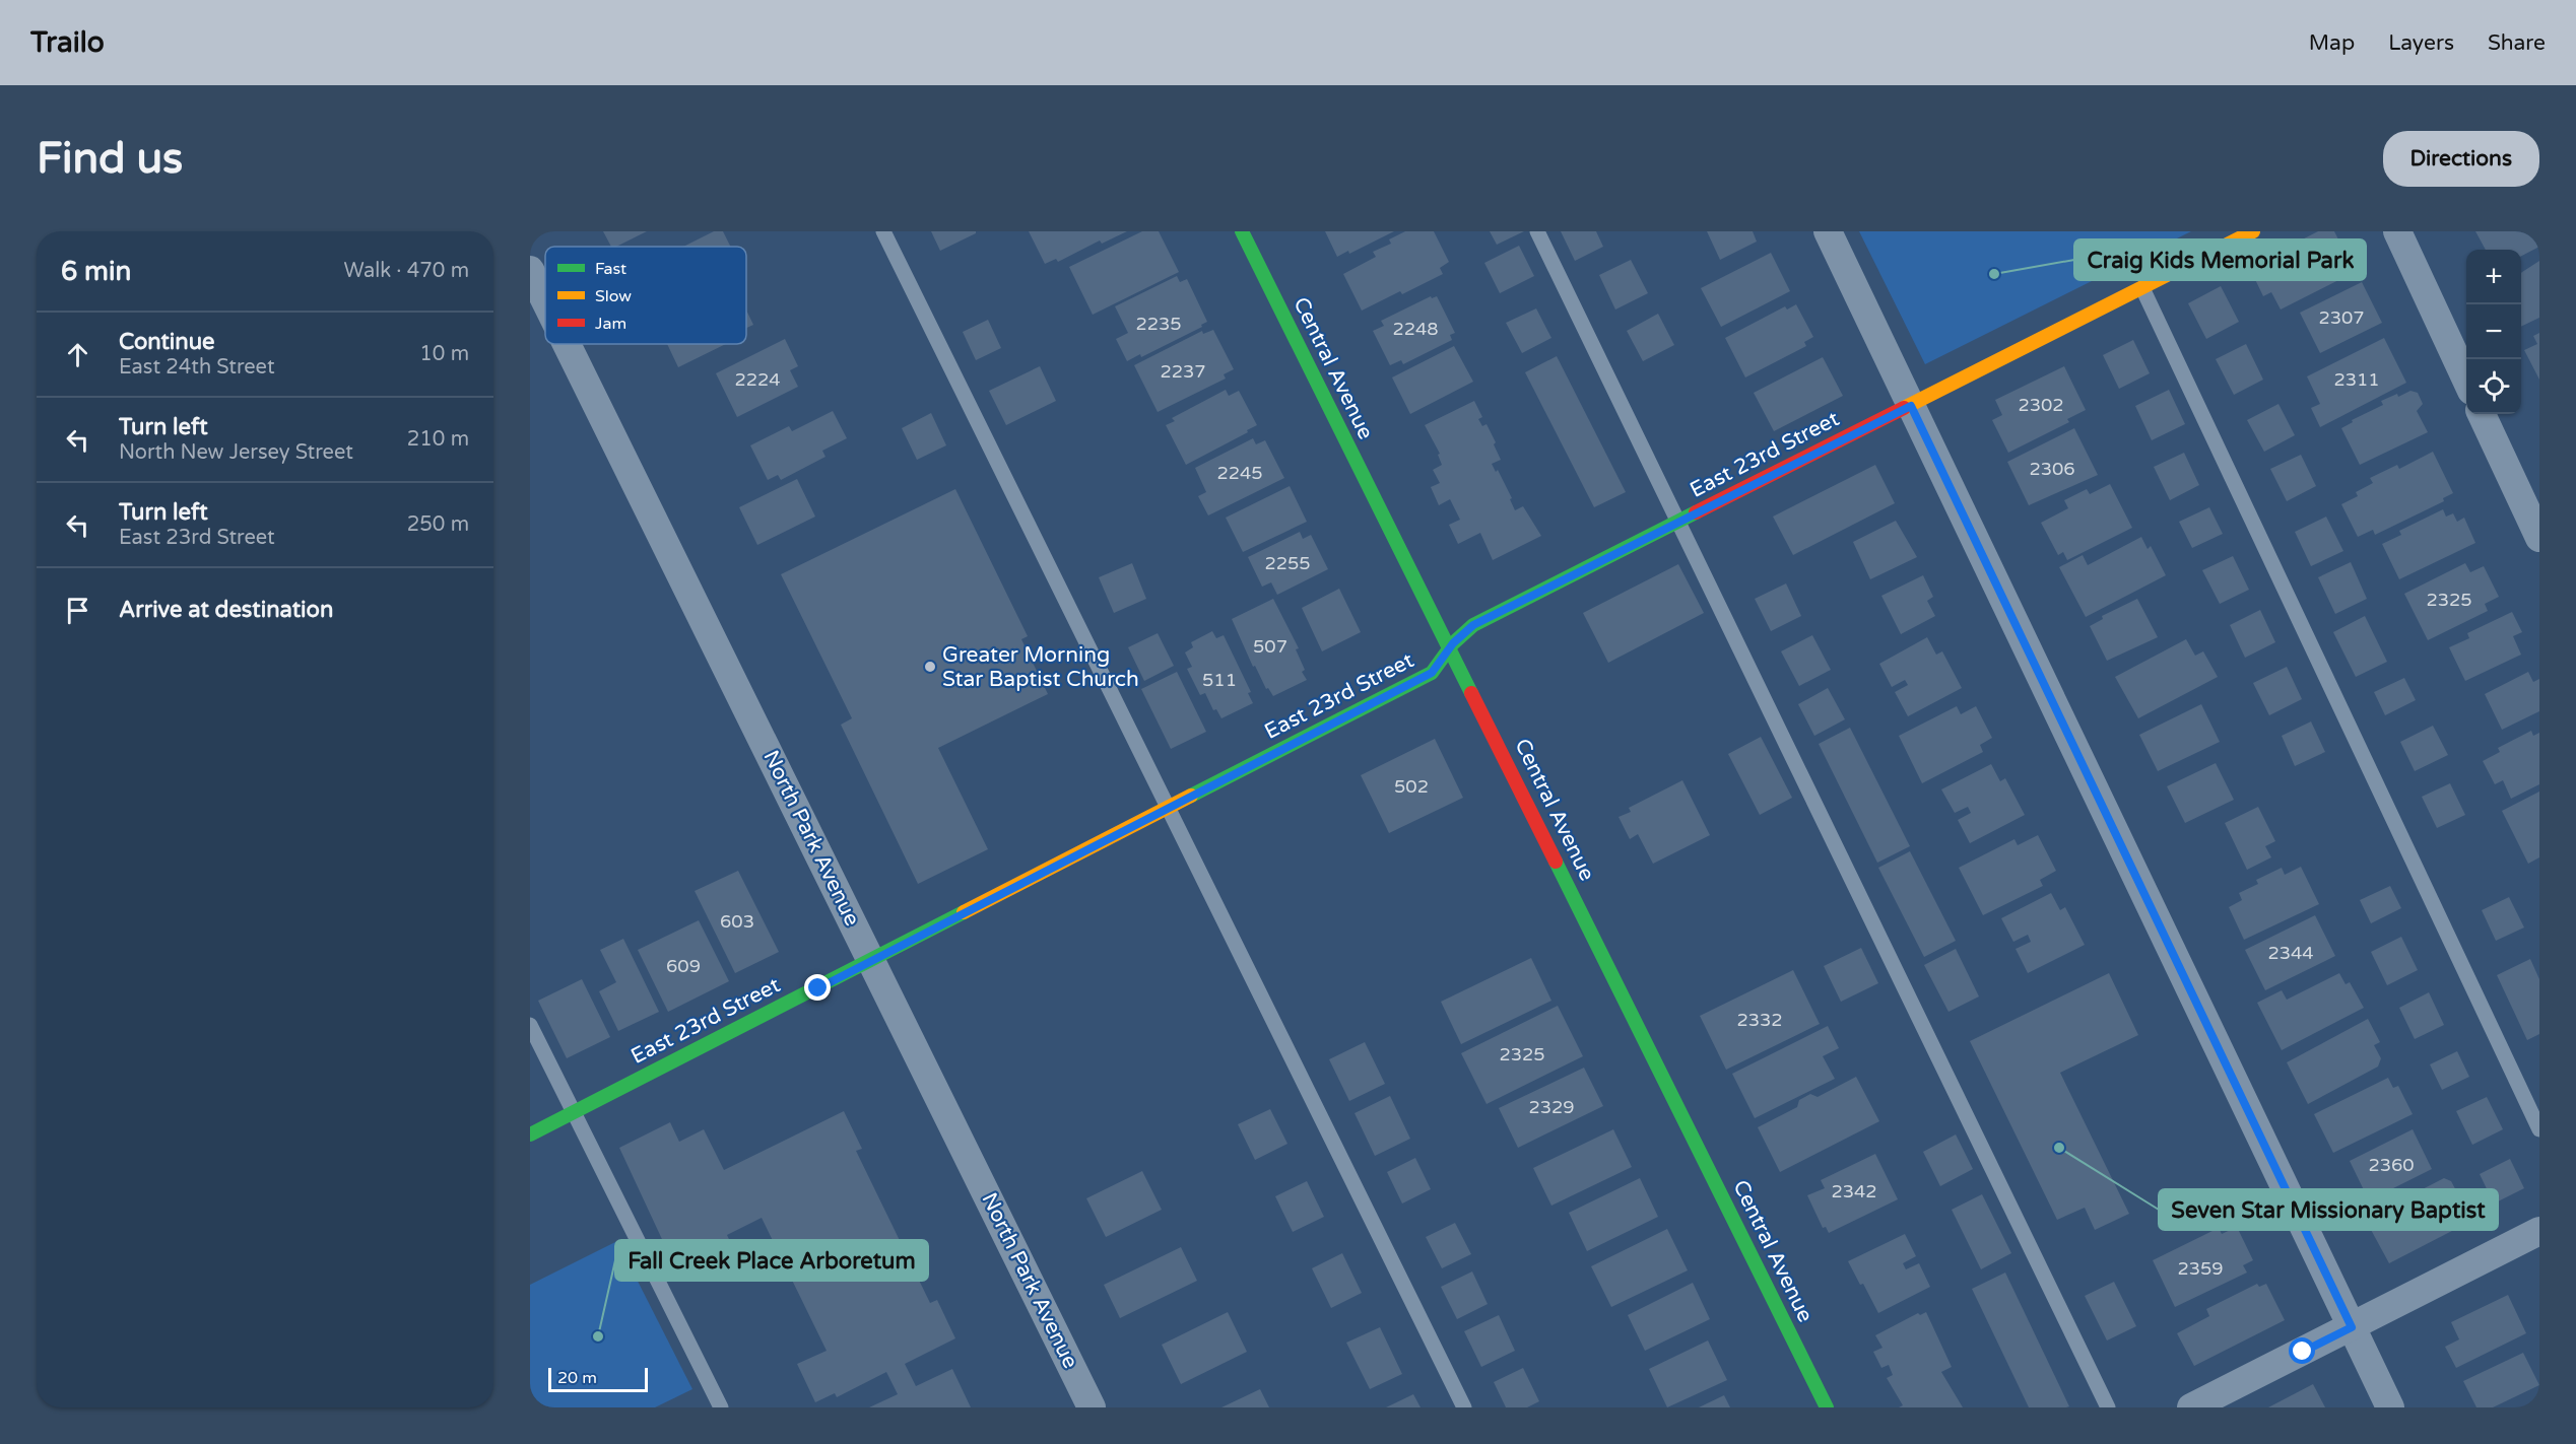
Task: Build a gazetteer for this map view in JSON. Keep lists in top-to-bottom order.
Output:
{
  "streets": {
    "street": ["Central Avenue", "East 23rd Street", "North Park Avenue"]
  },
  "crossings": [
    ["Central Avenue", "East 23rd Street"],
    ["East 23rd Street", "North Park Avenue"]
  ],
  "places": [
    "Craig Kids Memorial Park",
    "Greater Morning Star Baptist Church",
    "Seven Star Missionary Baptist",
    "Fall Creek Place Arboretum"
  ],
  "house_numbers": [
    "2307",
    "2235",
    "2248",
    "2237",
    "2224",
    "2311",
    "2302",
    "2306",
    "2245",
    "2255",
    "2325",
    "507",
    "511",
    "502",
    "603",
    "2344",
    "609",
    "2332",
    "2325",
    "2329",
    "2360",
    "2342",
    "2359"
  ],
  "legend": ["Fast", "Slow", "Jam"],
  "scale_bar": "20 m",
  "page": {
    "header": "Trailo",
    "nav": ["Map", "Layers", "Share"],
    "buttons": "Directions",
    "title": "Find us",
    "heading": ["6 min", "Walk · 470 m"],
    "map_buttons": ["+", "−"],
    "list": [
      ["Continue", "East 24th Street", "10 m"],
      ["Turn left", "North New Jersey Street", "210 m"],
      ["Turn left", "East 23rd Street", "250 m"],
      "Arrive at destination"
    ],
    "scale": "20 m"
  }
}
